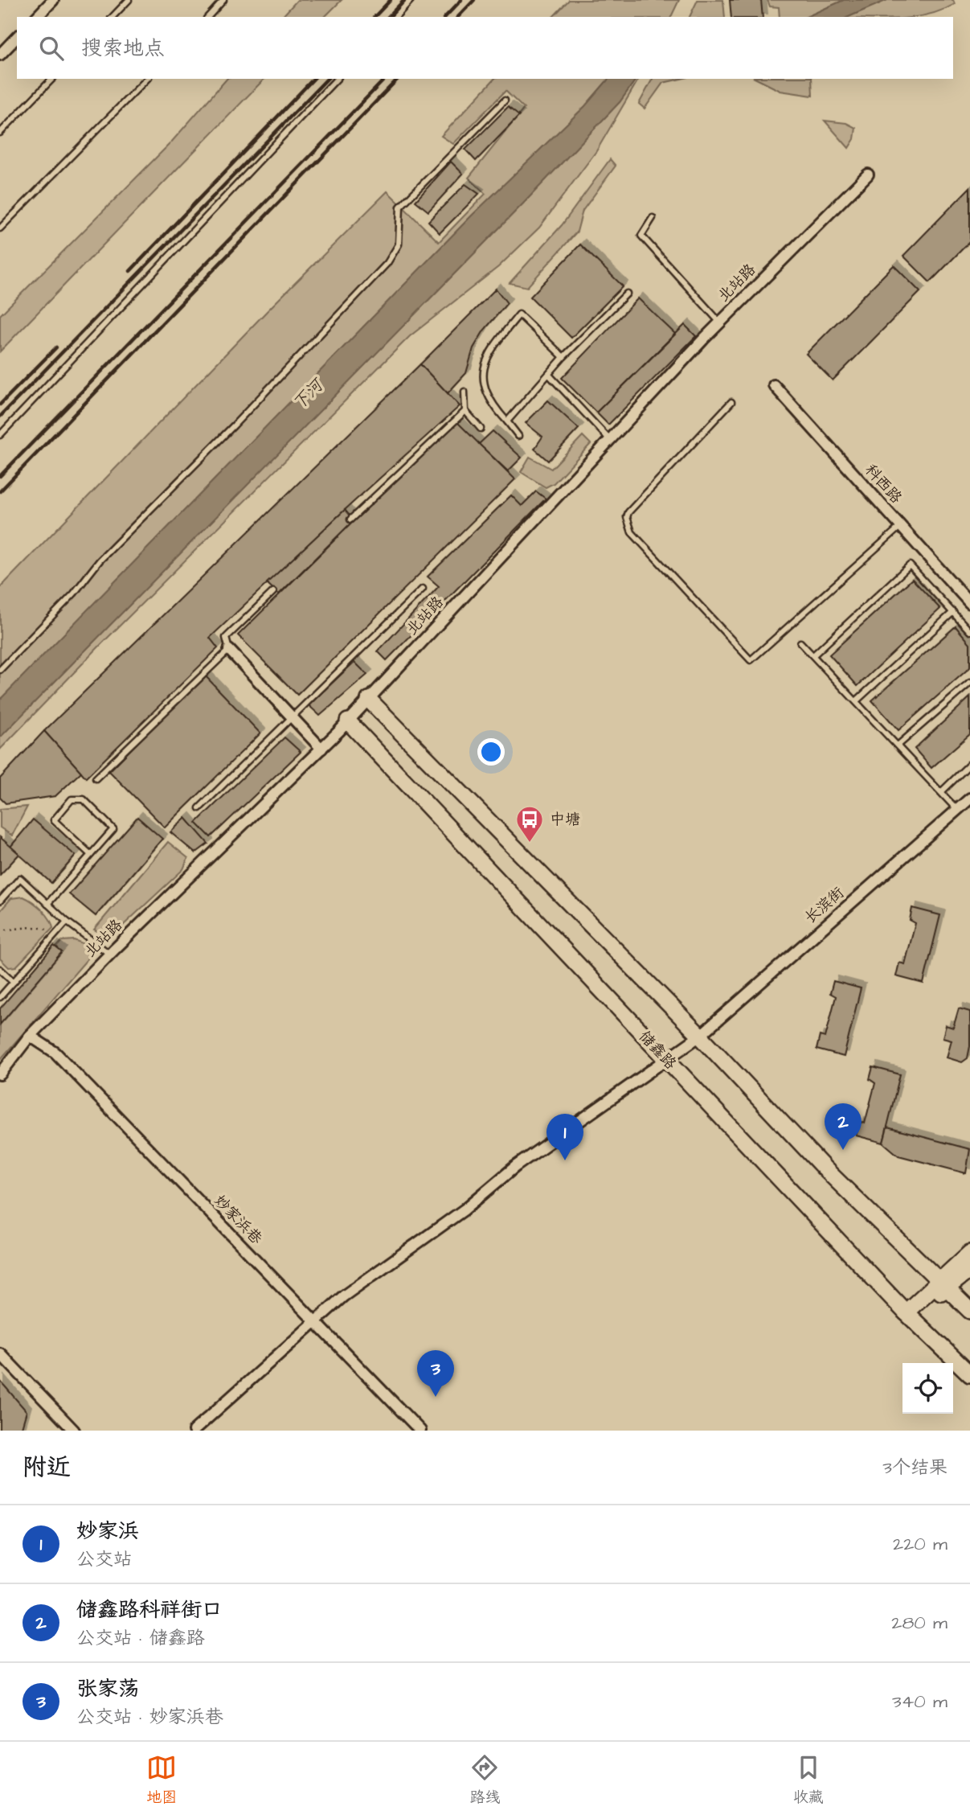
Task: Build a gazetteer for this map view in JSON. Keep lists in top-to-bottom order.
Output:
{
  "streets": {
    "street": [
      "北站路",
      "科西路",
      "长滨街",
      "储鑫路",
      "妙家浜巷"
    ]
  },
  "crossings": [
    ["北站路", "储鑫路"],
    ["北站路", "妙家浜巷"],
    ["长滨街", "储鑫路"],
    ["长滨街", "妙家浜巷"]
  ],
  "water": ["下河"],
  "places": {
    "bus stop": ["中塘"]
  },
  "page": {
    "search": "搜索地点",
    "pins": ["2", "1", "3"],
    "heading": ["附近", "3个结果"],
    "list": [
      {
        "mark": "1",
        "name": "妙家浜",
        "note": "公交站",
        "value": "220 m"
      },
      {
        "mark": "2",
        "name": "储鑫路科祥街口",
        "note": "公交站 · 储鑫路",
        "value": "280 m"
      },
      {
        "mark": "3",
        "name": "张家荡",
        "note": "公交站 · 妙家浜巷",
        "value": "340 m"
      }
    ],
    "nav": ["地图", "路线", "收藏"]
  }
}
